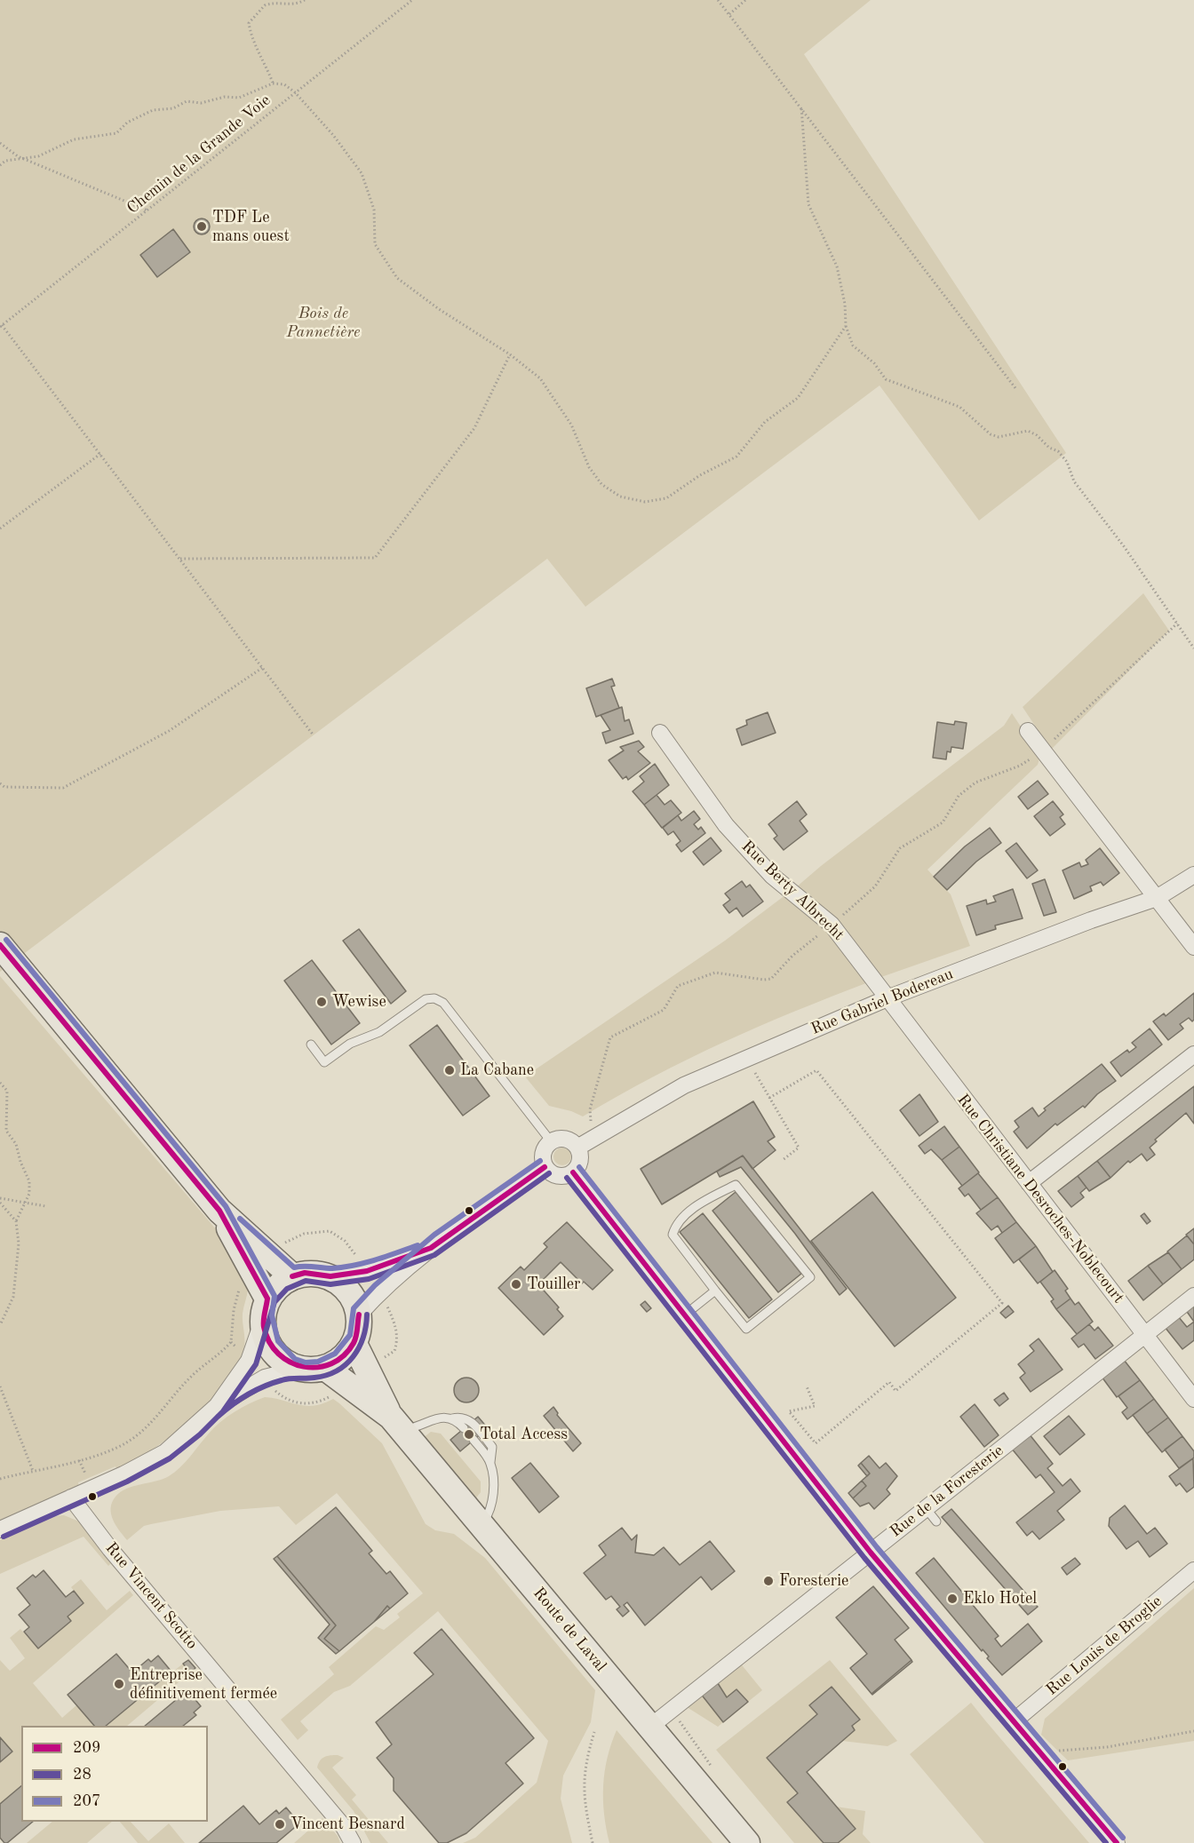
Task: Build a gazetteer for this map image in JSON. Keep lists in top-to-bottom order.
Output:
{
  "streets": {
    "main road": ["Route de Laval"],
    "street": [
      "Rue Berty Albrecht",
      "Rue Gabriel Bodereau",
      "Rue Christiane Desroches-Noblecourt",
      "Rue de la Foresterie",
      "Rue Vincent Scotto",
      "Rue Louis de Broglie"
    ],
    "path": ["Chemin de la Grande Voie"]
  },
  "crossings": [
    ["Rue Berty Albrecht", "Rue Gabriel Bodereau"],
    ["Rue Berty Albrecht", "Rue Christiane Desroches-Noblecourt"],
    ["Rue Gabriel Bodereau", "Rue Christiane Desroches-Noblecourt"],
    ["Rue Christiane Desroches-Noblecourt", "Rue de la Foresterie"],
    ["Rue de la Foresterie", "Route de Laval"]
  ],
  "parks": ["Bois de Pannetière"],
  "places": [
    "TDF Le mans ouest",
    "Wewise",
    "La Cabane",
    "Touiller",
    "Total Access",
    "Foresterie",
    "Eklo Hotel",
    "Entreprise définitivement fermée",
    "Vincent Besnard"
  ],
  "lines": ["transit line 207", "transit line 209", "transit line 28"],
  "legend": ["209", "28", "207"]
}
